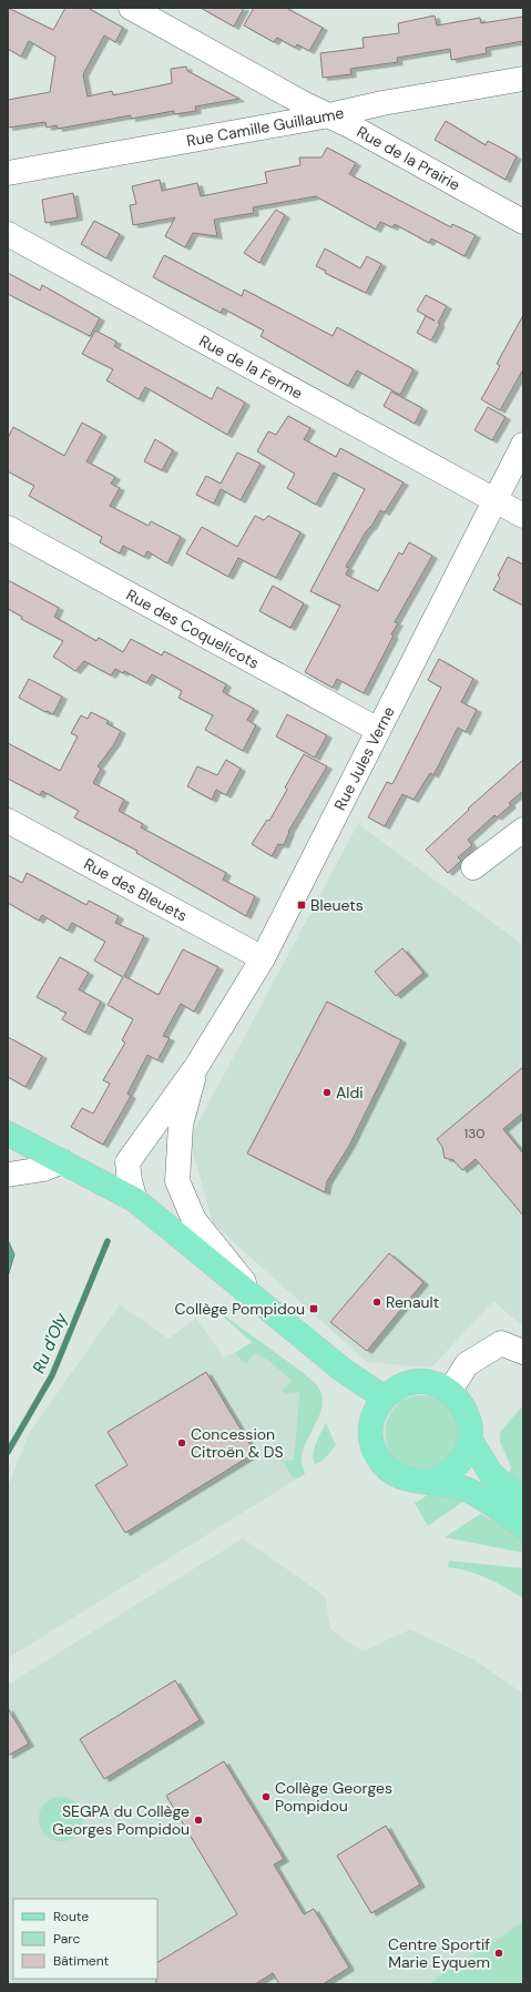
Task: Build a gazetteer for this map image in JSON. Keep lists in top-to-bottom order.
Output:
{
  "streets": {
    "street": [
      "Rue Camille Guillaume",
      "Rue de la Prairie",
      "Rue de la Ferme",
      "Rue des Coquelicots",
      "Rue Jules Verne",
      "Rue des Bleuets"
    ]
  },
  "crossings": [
    ["Rue Camille Guillaume", "Rue de la Prairie"],
    ["Rue de la Ferme", "Rue Jules Verne"],
    ["Rue des Coquelicots", "Rue Jules Verne"],
    ["Rue Jules Verne", "Rue des Bleuets"]
  ],
  "water": ["Ru d'Oly"],
  "places": {
    "transit": ["Bleuets", "Collège Pompidou"],
    "other": [
      "Aldi",
      "Renault",
      "Concession Citroën & DS",
      "Collège Georges Pompidou",
      "SEGPA du Collège Georges Pompidou",
      "Centre Sportif Marie Eyquem"
    ]
  },
  "house_numbers": ["130"],
  "legend": ["Route", "Parc", "Bâtiment"]
}
